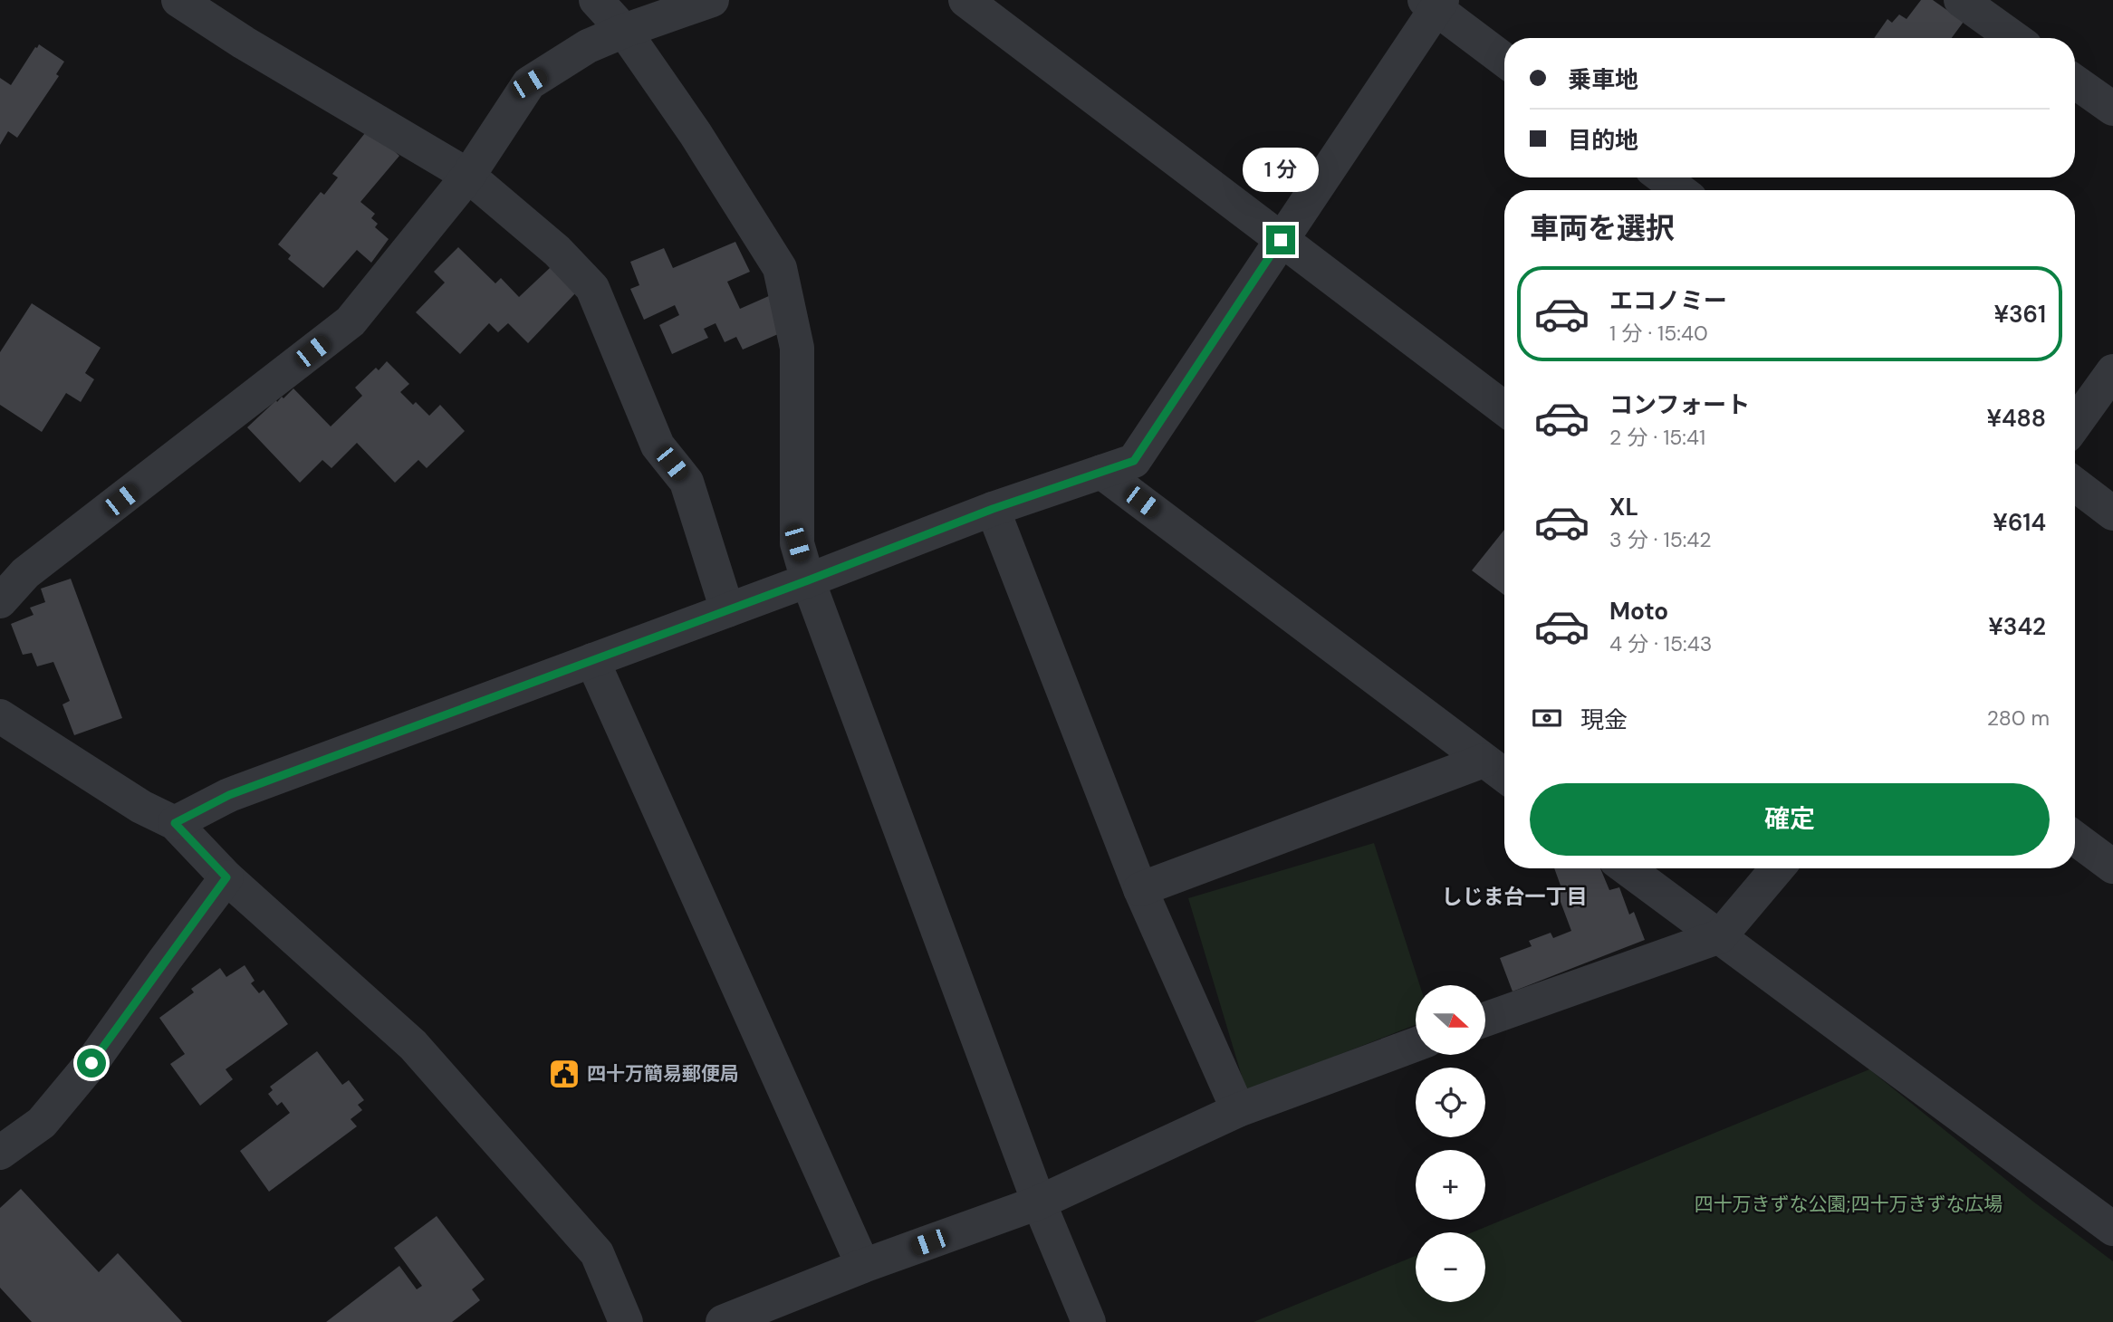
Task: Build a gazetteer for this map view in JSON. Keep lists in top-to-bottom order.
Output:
{
  "districts": ["しじま台一丁目"],
  "parks": ["四十万きずな公園;四十万きずな広場"],
  "places": {
    "public building": ["四十万簡易郵便局"]
  },
  "north": "right",
  "page": {
    "banner": ["乗車地", "目的地"],
    "bubble": "1 分",
    "heading": "車両を選択",
    "list": [
      {
        "name": "エコノミー",
        "note": "1 分 · 15:40",
        "value": "¥361"
      },
      {
        "name": "コンフォート",
        "note": "2 分 · 15:41",
        "value": "¥488"
      },
      {
        "name": "XL",
        "note": "3 分 · 15:42",
        "value": "¥614"
      },
      {
        "name": "Moto",
        "note": "4 分 · 15:43",
        "value": "¥342"
      }
    ],
    "pay": ["現金", "280 m"],
    "buttons": "確定",
    "map_buttons": ["+", "−"]
  }
}
